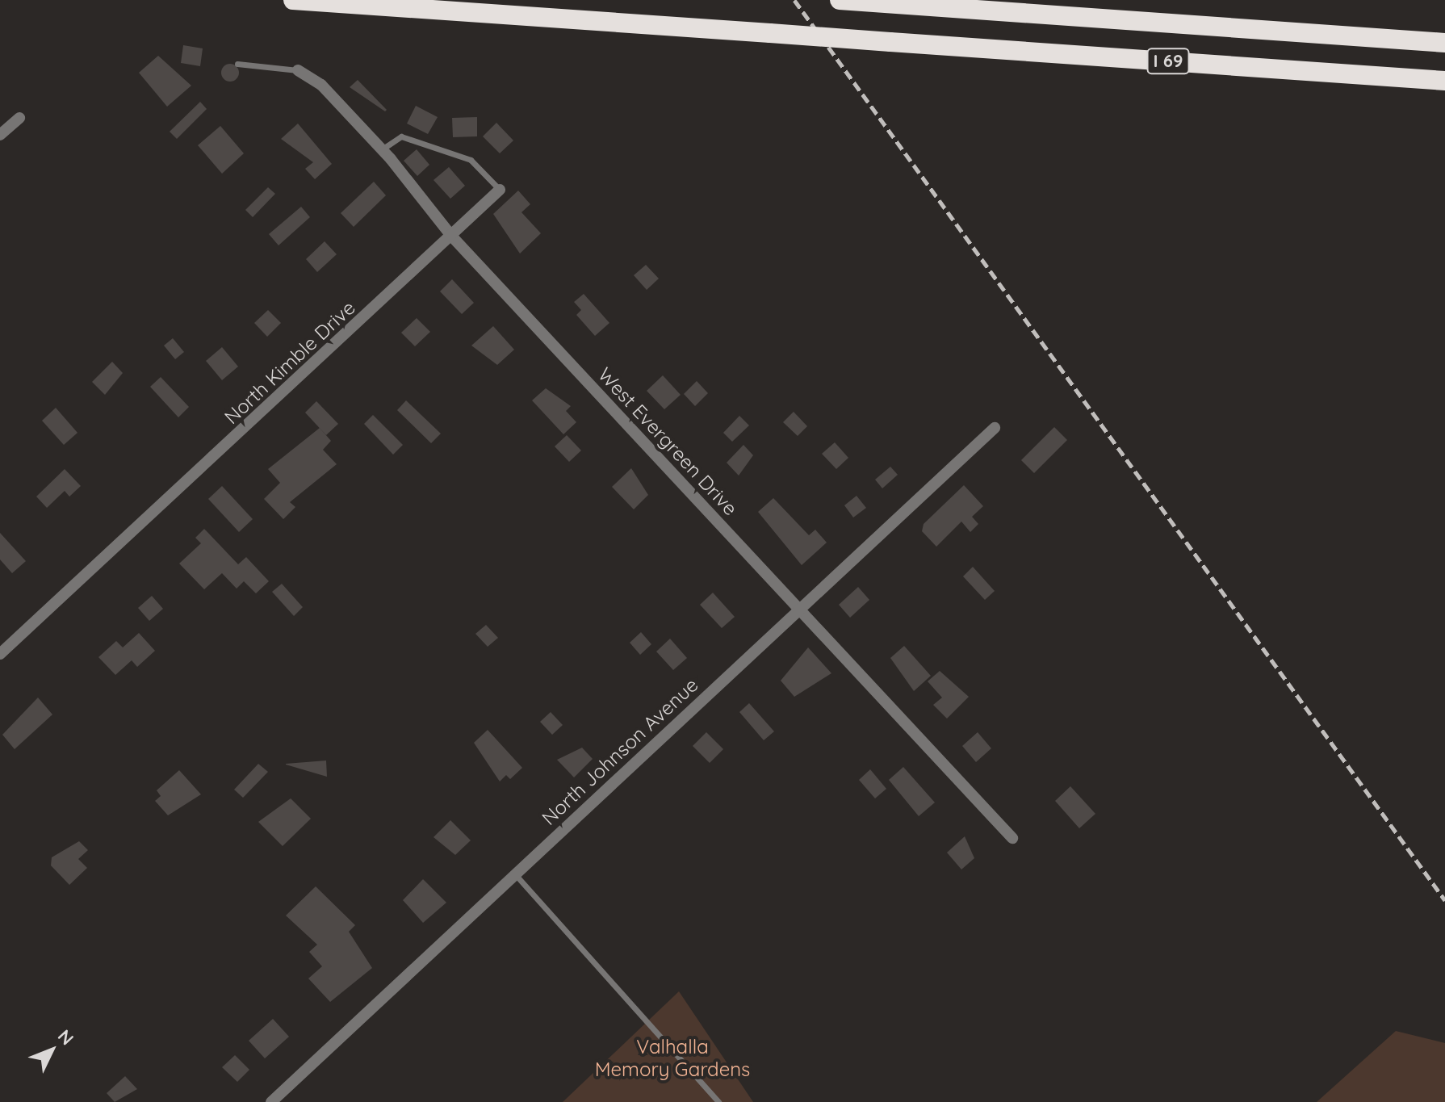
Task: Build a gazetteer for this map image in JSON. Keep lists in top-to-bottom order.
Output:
{
  "streets": {
    "highway": ["I 69"],
    "street": ["North Kimble Drive", "West Evergreen Drive", "North Johnson Avenue"]
  },
  "crossings": [
    ["North Kimble Drive", "West Evergreen Drive"],
    ["West Evergreen Drive", "North Johnson Avenue"]
  ],
  "parks": ["Valhalla Memory Gardens"],
  "north": "top right"
}
